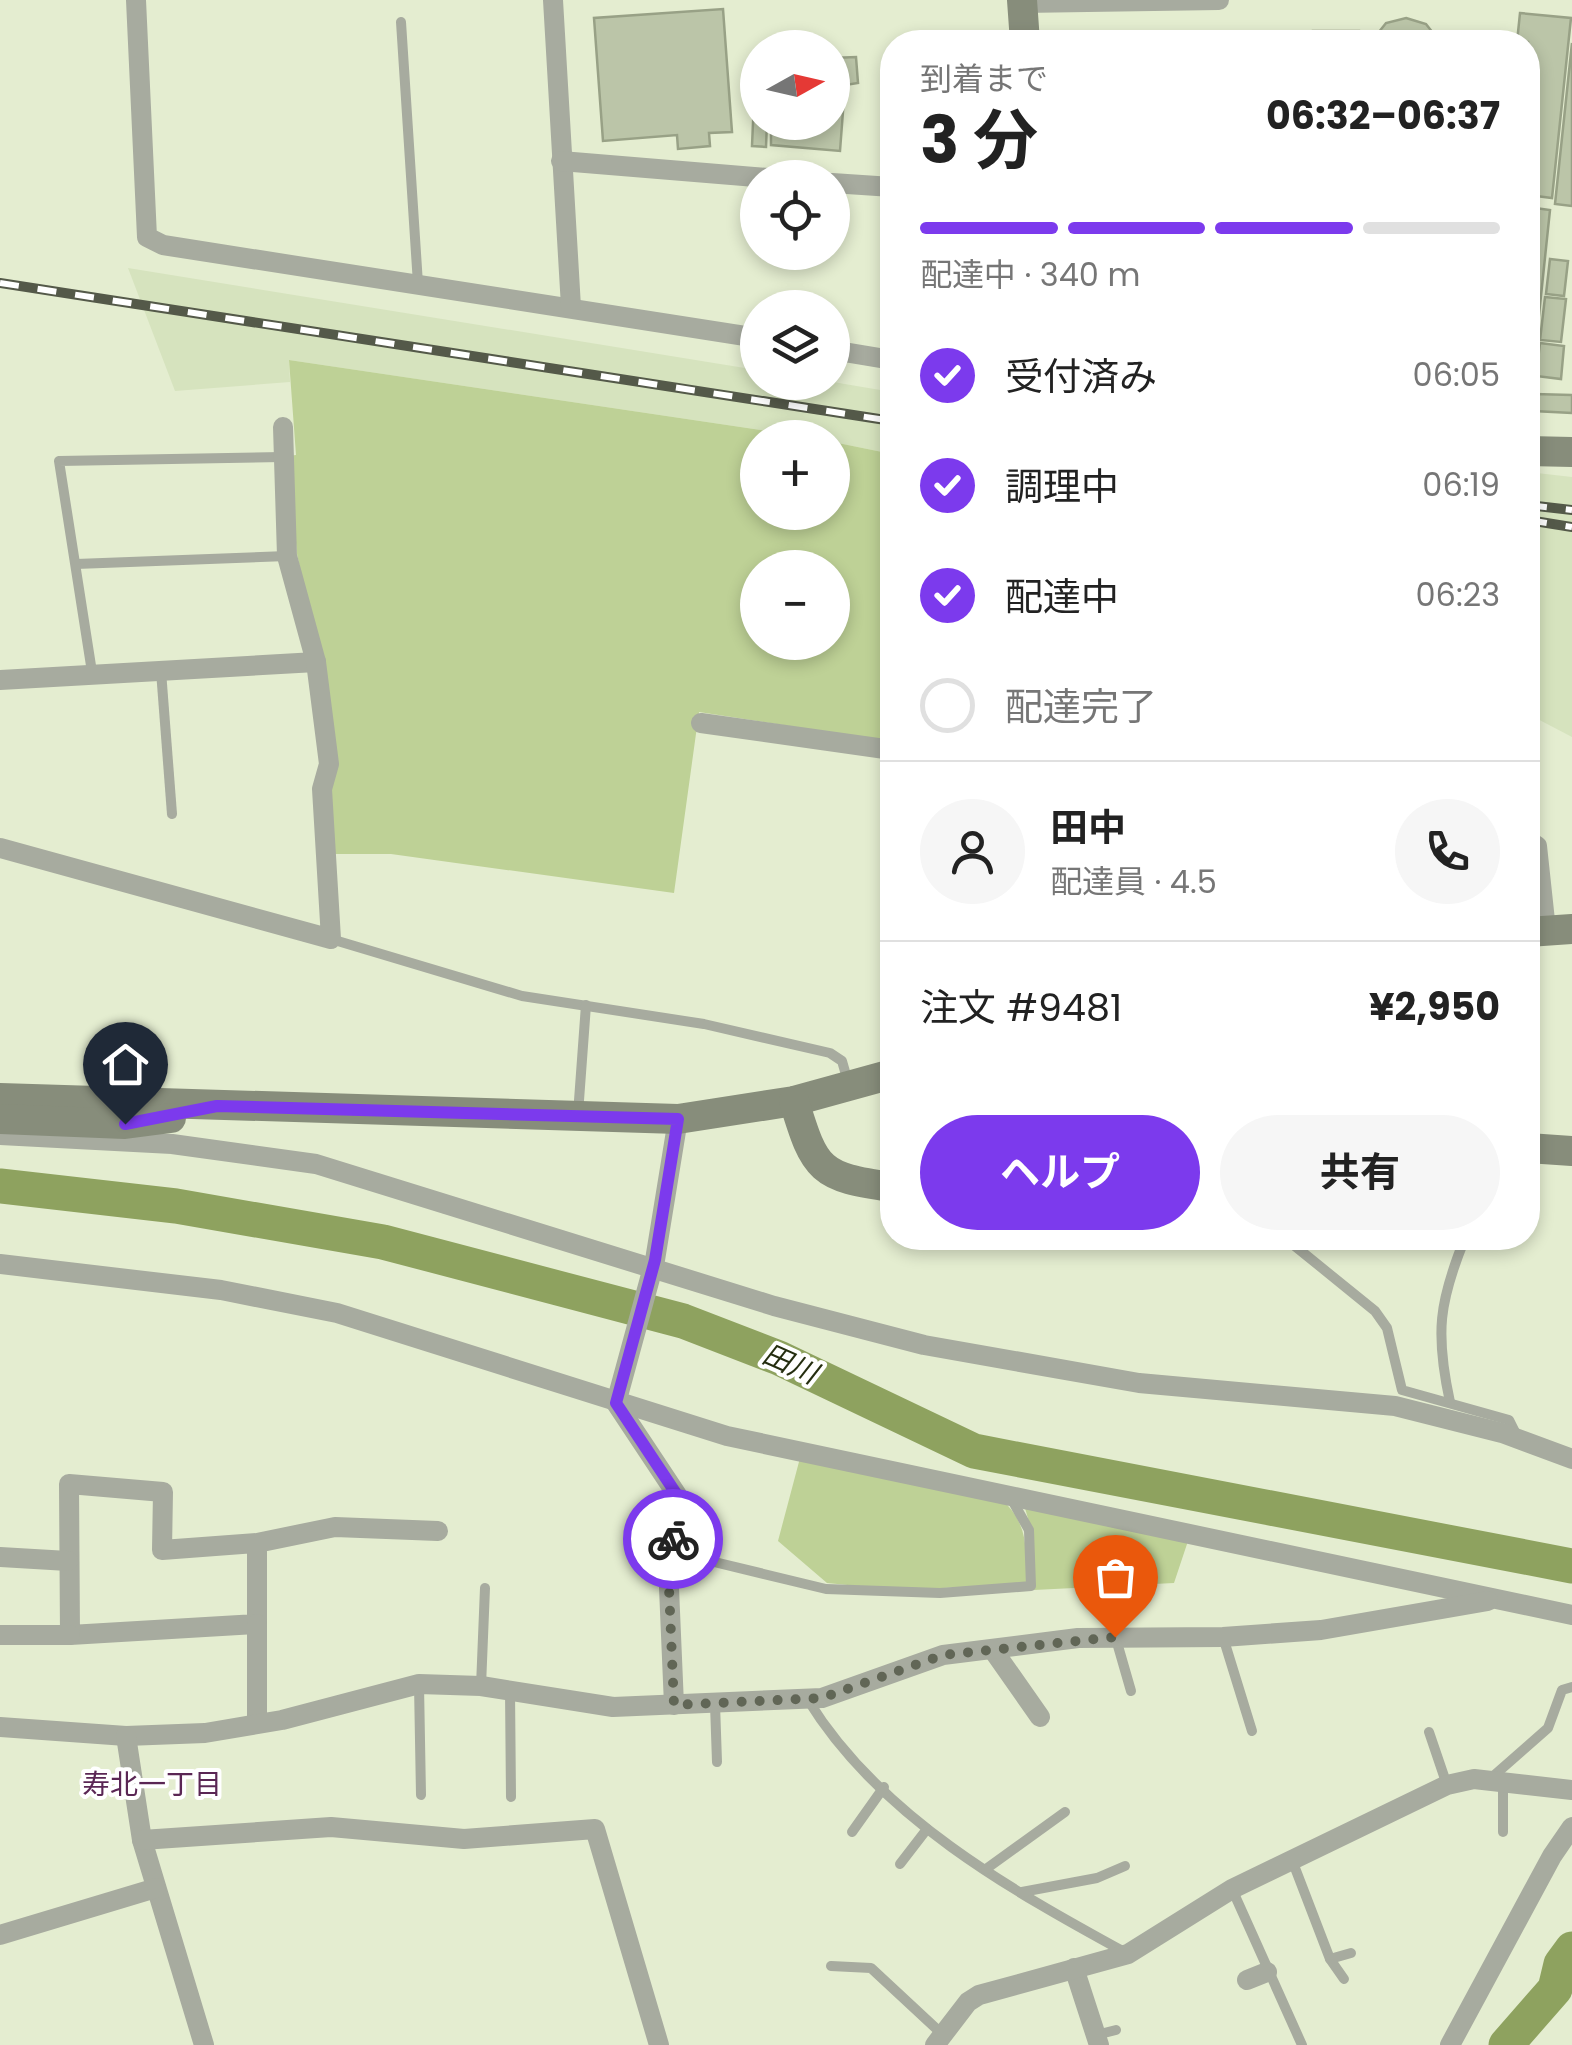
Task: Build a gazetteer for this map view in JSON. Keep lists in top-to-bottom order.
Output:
{
  "districts": ["寿北一丁目"],
  "water": ["田川"],
  "north": "right",
  "page": {
    "map_buttons": ["+", "−"],
    "heading": ["3 分", "到着まで", "06:32–06:37"],
    "panel": [
      "田中",
      "配達員 · 4.5",
      "注文 #9481",
      "¥2,950"
    ],
    "bar": "配達中 · 340 m",
    "list": [
      ["受付済み", "06:05"],
      ["調理中", "06:19"],
      ["配達中", "06:23"],
      "配達完了"
    ],
    "buttons": ["ヘルプ", "共有"]
  }
}
